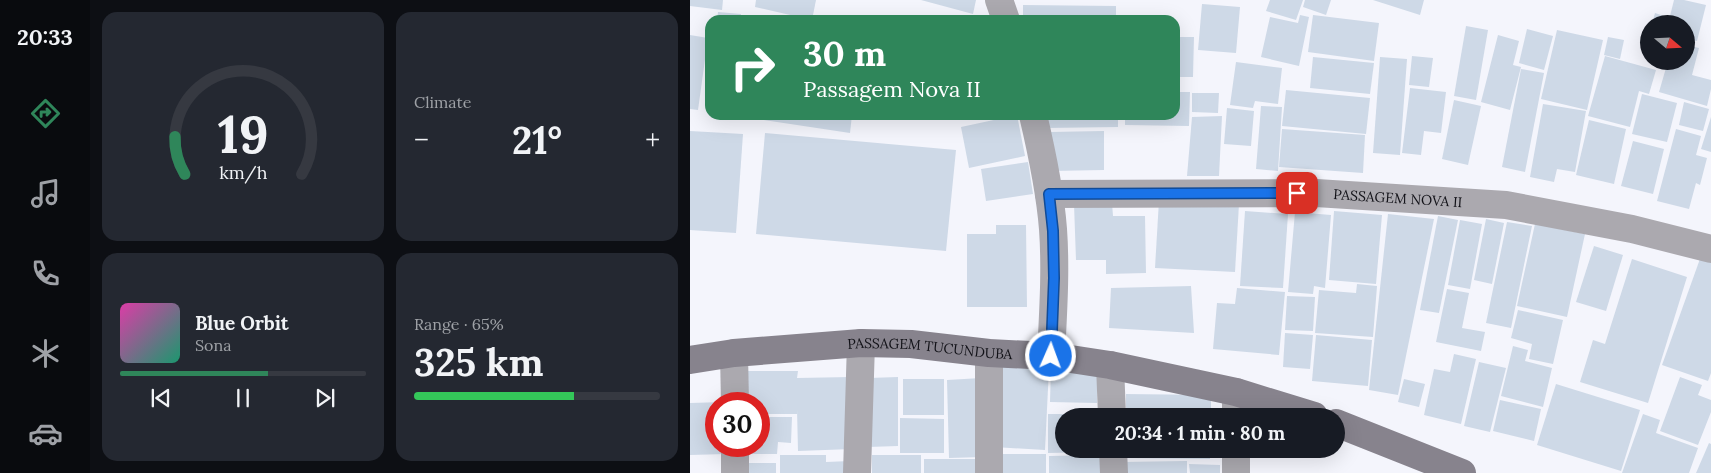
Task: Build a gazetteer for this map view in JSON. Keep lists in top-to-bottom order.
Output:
{
  "streets": {
    "street": ["PASSAGEM NOVA II", "PASSAGEM TUCUNDUBA"]
  },
  "north": "right",
  "page": {
    "tabs": "20:33",
    "tile": [
      "Climate",
      ["Range · 65%", "325 km"]
    ],
    "turn": ["30 m", "Passagem Nova II"],
    "heat": ["−", "21°", "+"],
    "song": ["Blue Orbit", "Sona"],
    "limit": "30",
    "trip": "20:34 · 1 min · 80 m",
    "gauge": ["19", "km/h"]
  }
}
